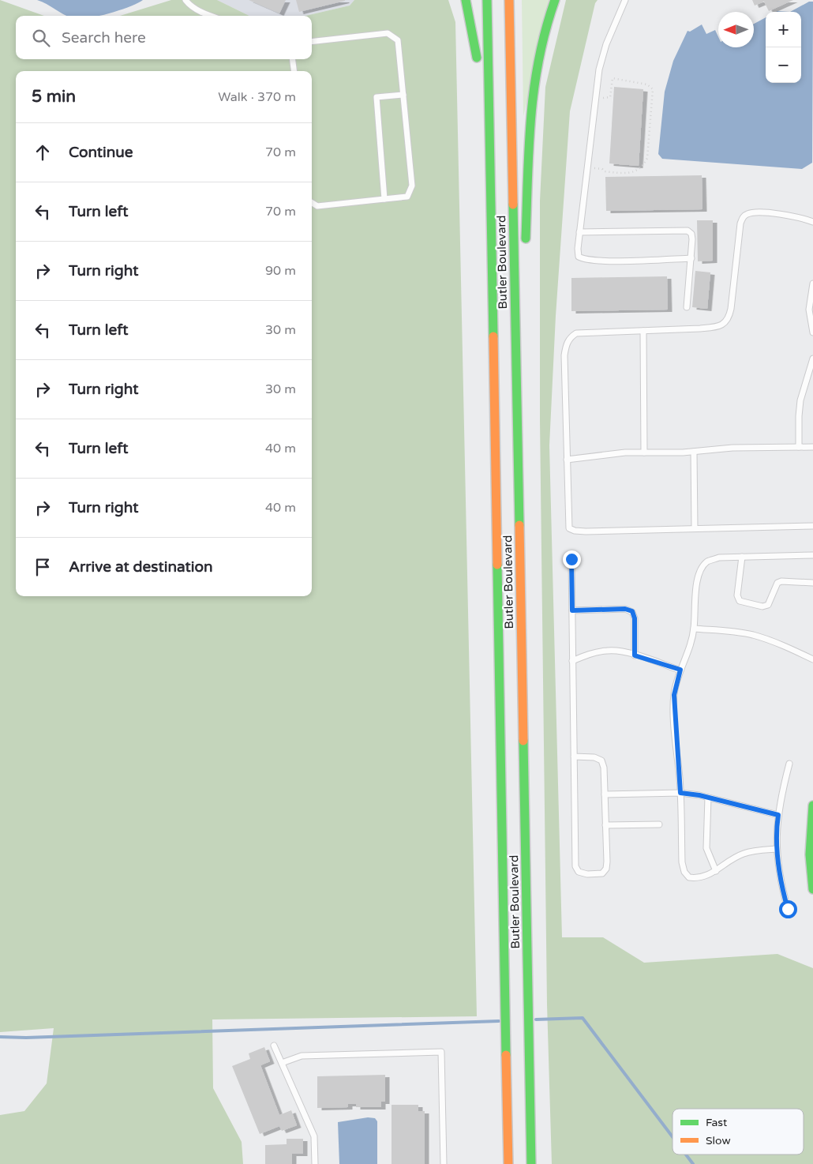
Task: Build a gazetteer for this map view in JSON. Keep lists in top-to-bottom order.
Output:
{
  "streets": {
    "main road": ["Butler Boulevard"]
  },
  "legend": ["Fast", "Slow"],
  "north": "left",
  "page": {
    "map_buttons": ["+", "−"],
    "search": "Search here",
    "heading": ["5 min", "Walk · 370 m"],
    "list": [
      ["Continue", "70 m"],
      ["Turn left", "70 m"],
      ["Turn right", "90 m"],
      ["Turn left", "30 m"],
      ["Turn right", "30 m"],
      ["Turn left", "40 m"],
      ["Turn right", "40 m"],
      "Arrive at destination"
    ]
  }
}
